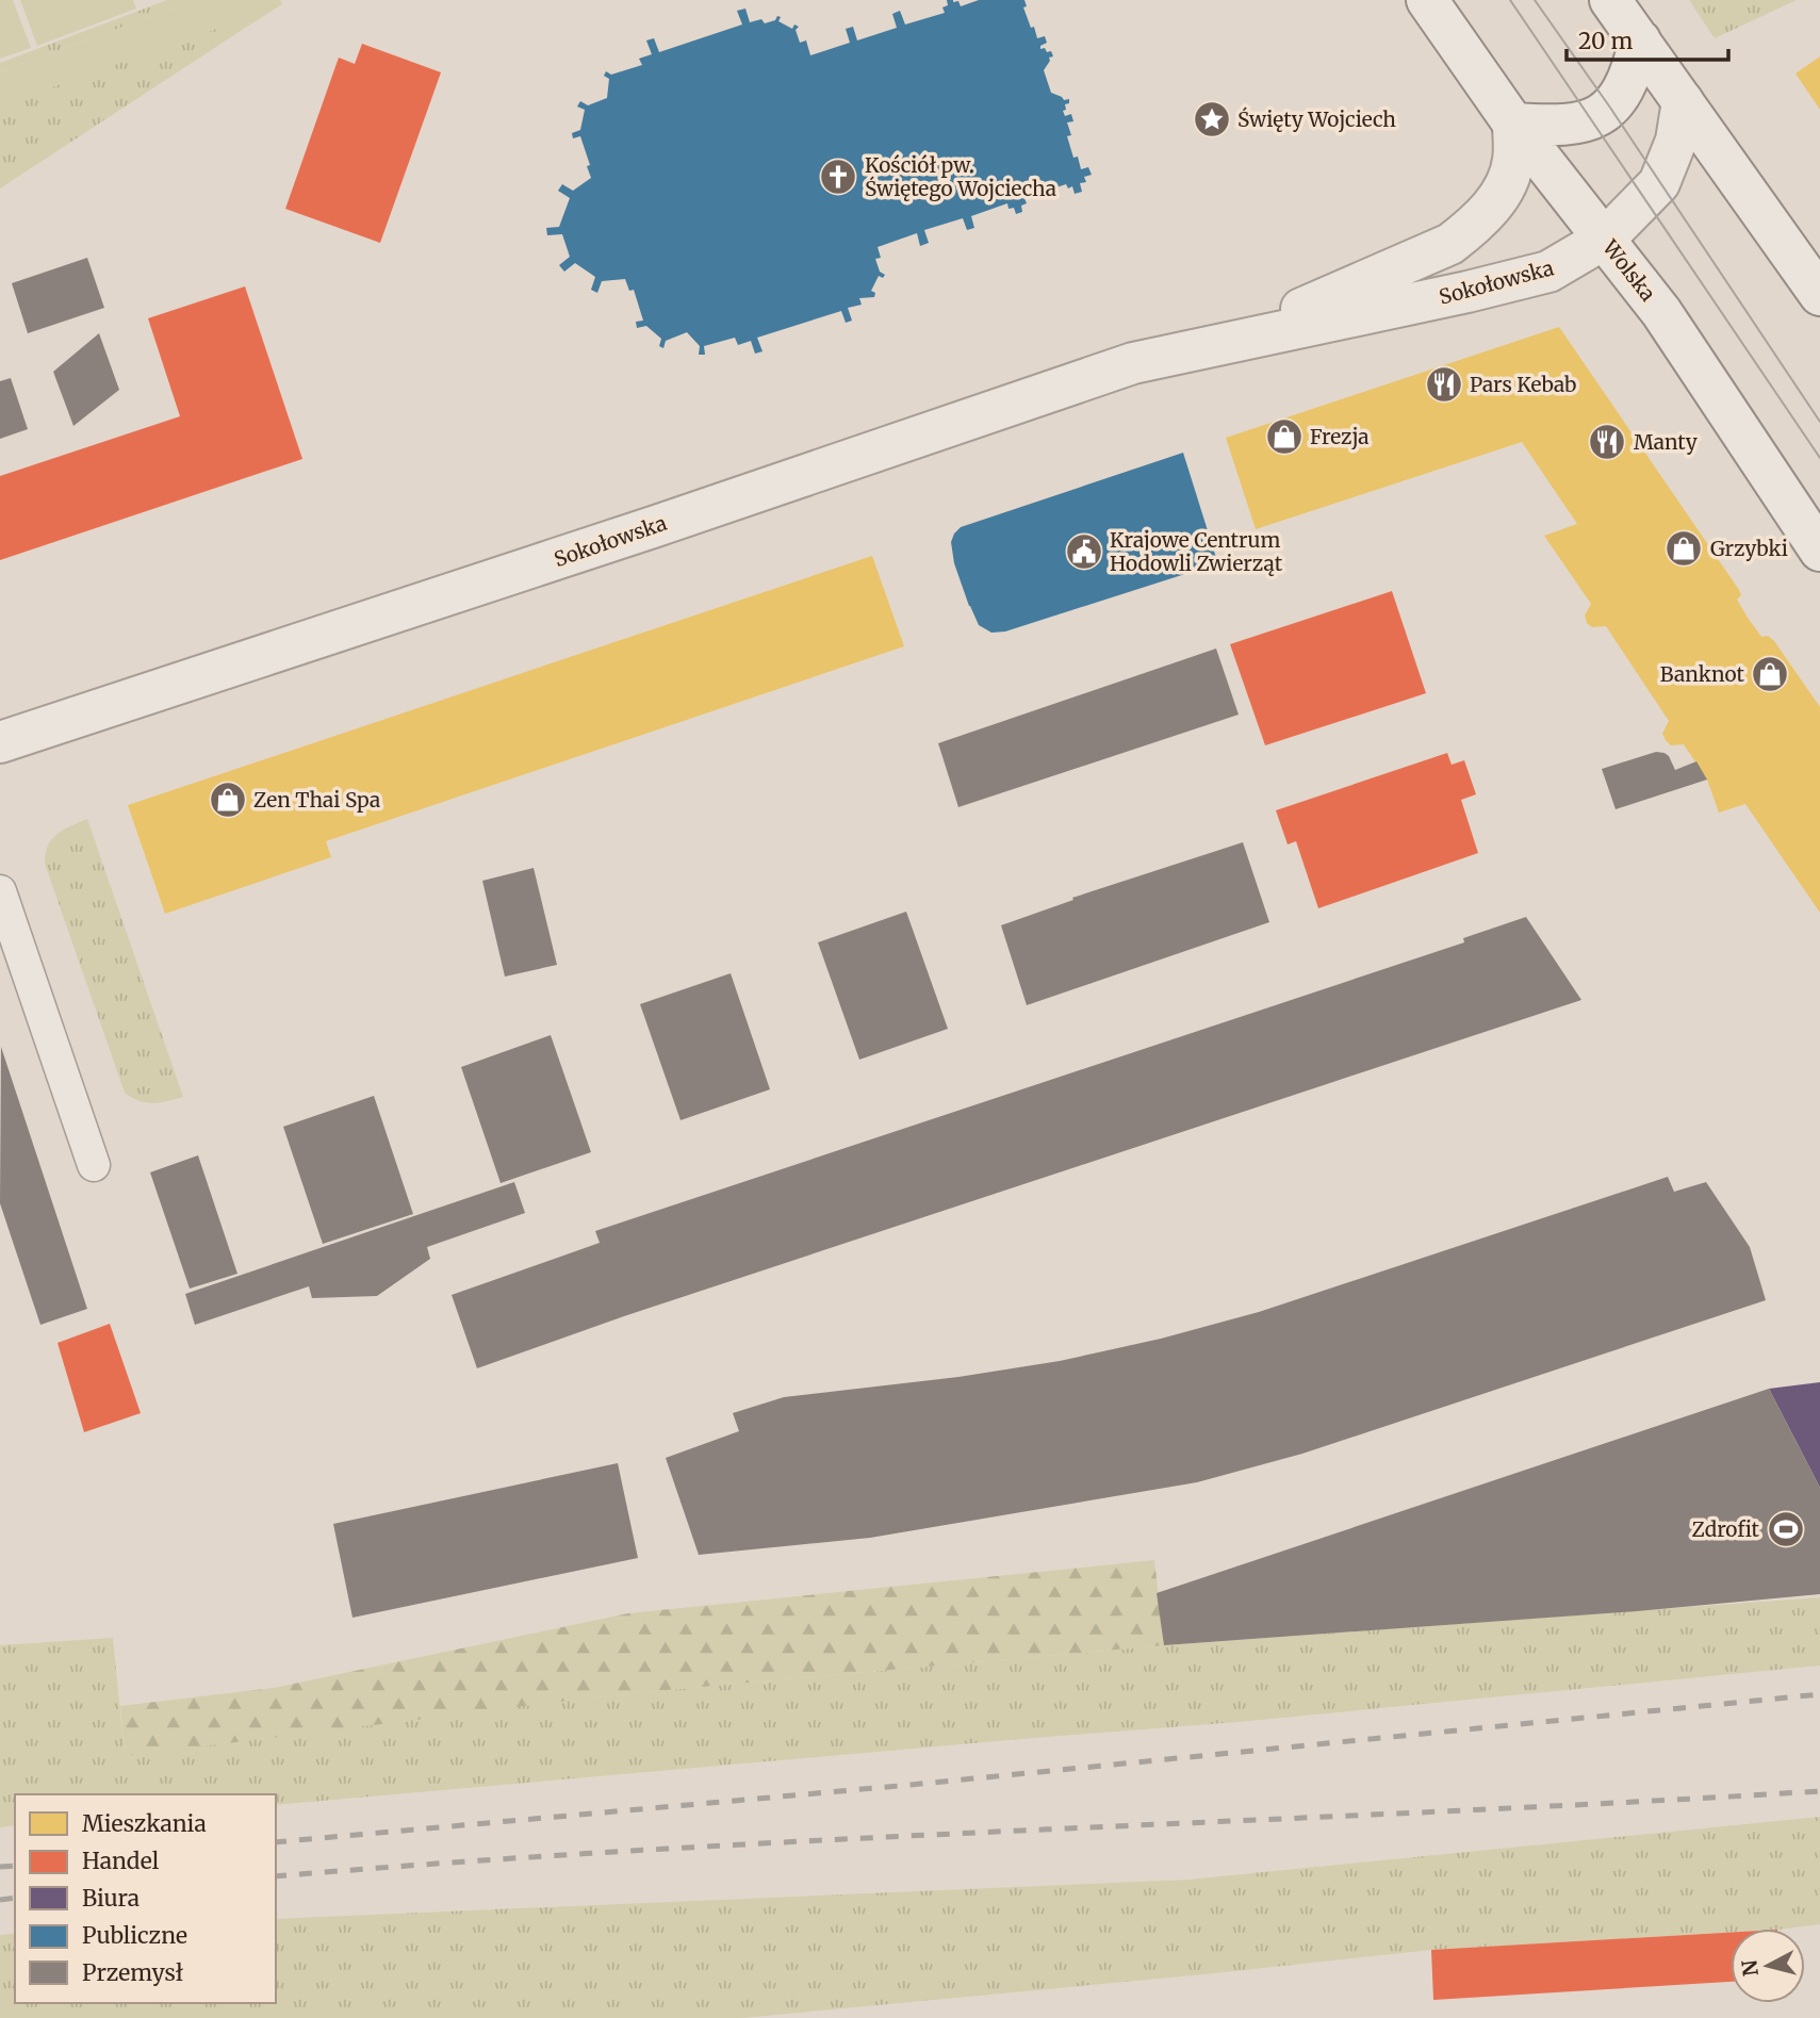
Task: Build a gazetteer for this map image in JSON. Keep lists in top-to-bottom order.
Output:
{
  "streets": {
    "street": ["Wolska", "Sokołowska"]
  },
  "crossings": [
    ["Wolska", "Sokołowska"]
  ],
  "places": {
    "place": ["Święty Wojciech"],
    "church": ["Kościół pw. Świętego Wojciecha"],
    "restaurant": ["Pars Kebab", "Manty"],
    "shop": [
      "Frezja",
      "Grzybki",
      "Banknot",
      "Zen Thai Spa"
    ],
    "public building": ["Krajowe Centrum Hodowli Zwierząt"],
    "sports": ["Zdrofit"]
  },
  "legend": [
    "Mieszkania",
    "Handel",
    "Biura",
    "Publiczne",
    "Przemysł"
  ],
  "scale_bar": "20 m",
  "north": "left"
}
